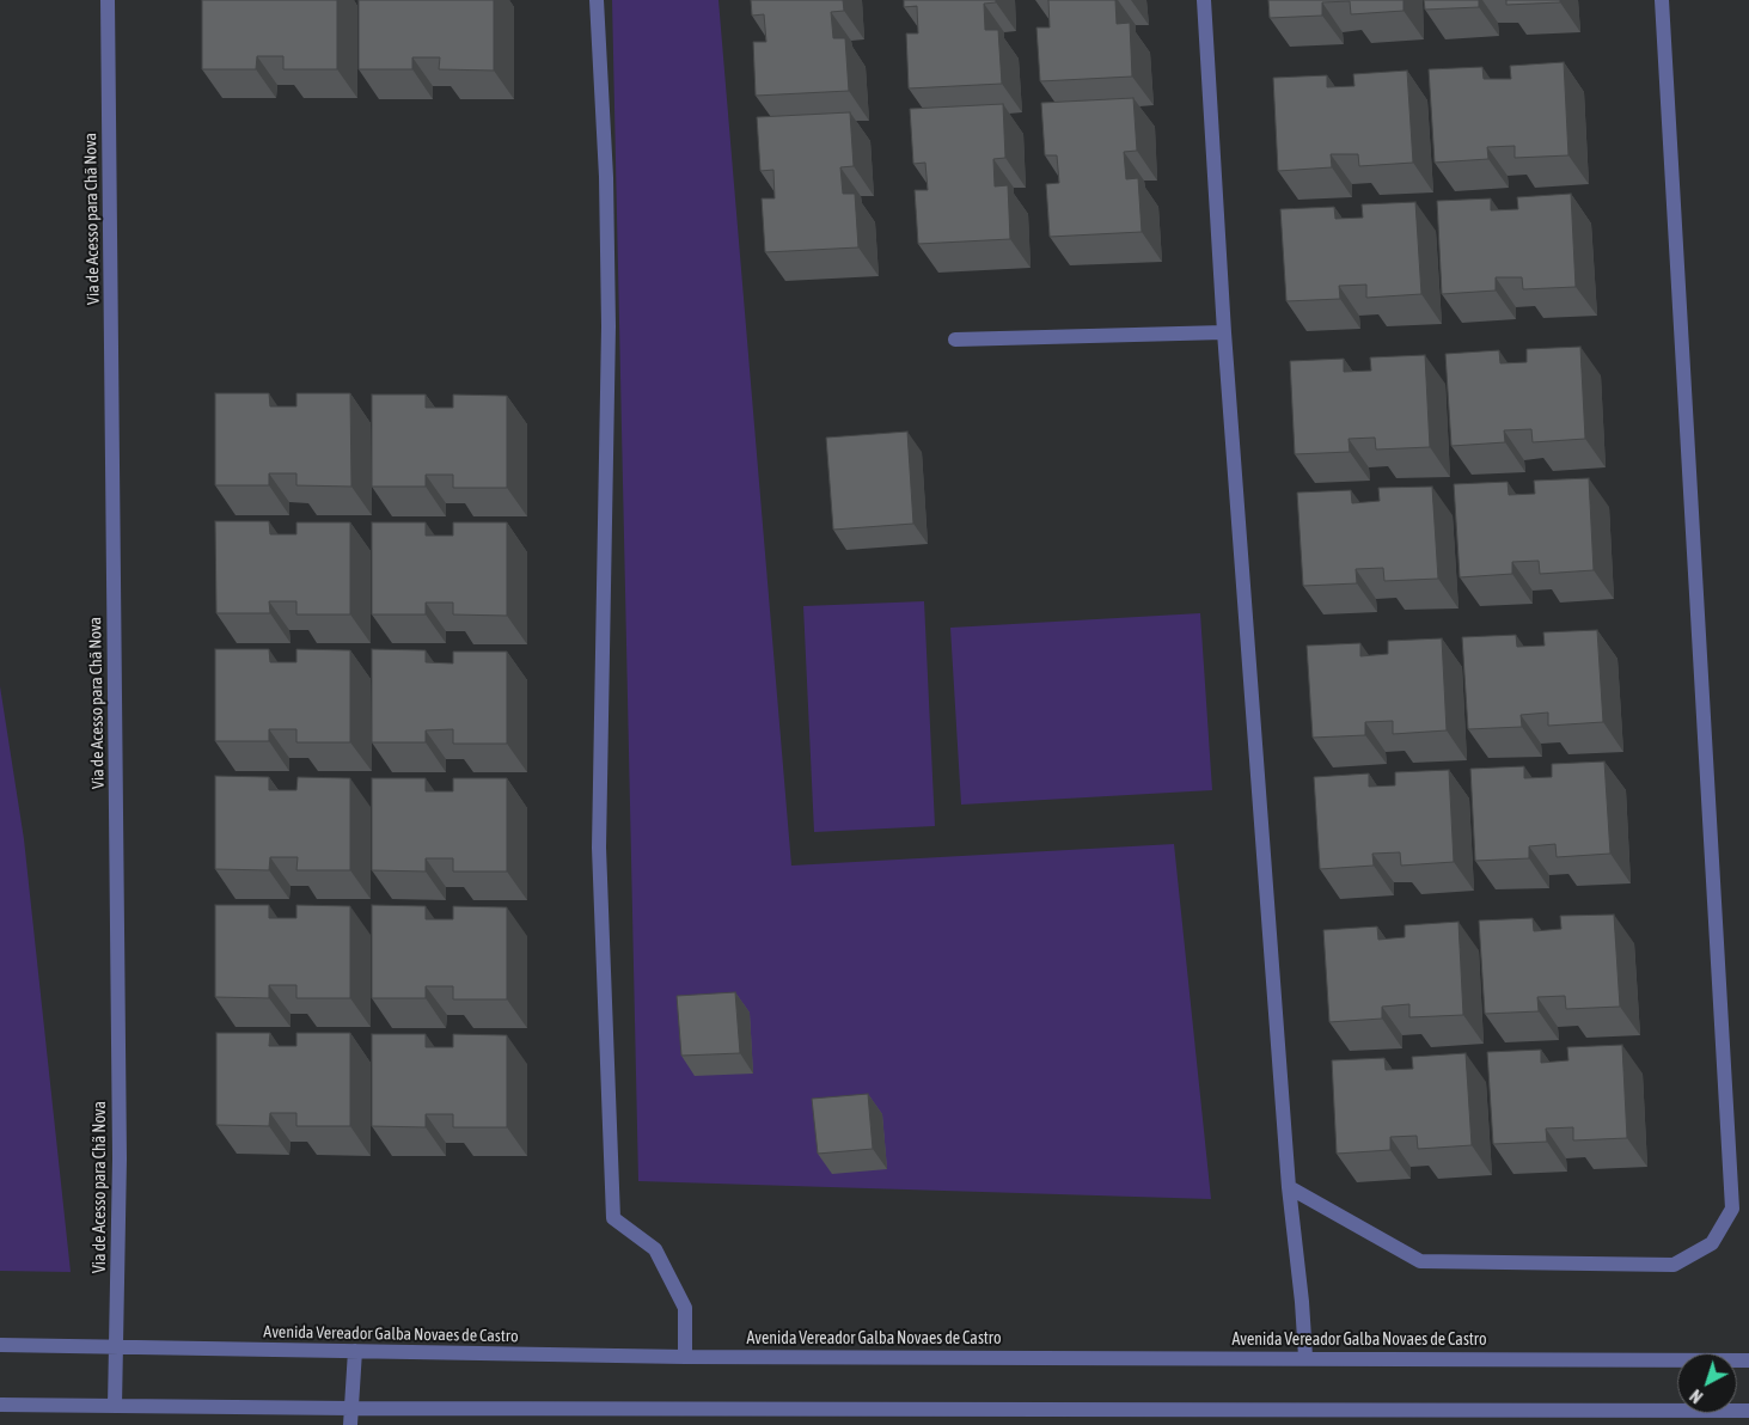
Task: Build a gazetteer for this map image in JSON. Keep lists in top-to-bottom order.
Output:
{
  "streets": {
    "street": ["Via de Acesso para Chã Nova", "Avenida Vereador Galba Novaes de Castro"]
  },
  "crossings": [
    ["Via de Acesso para Chã Nova", "Avenida Vereador Galba Novaes de Castro"]
  ],
  "north": "bottom left"
}
